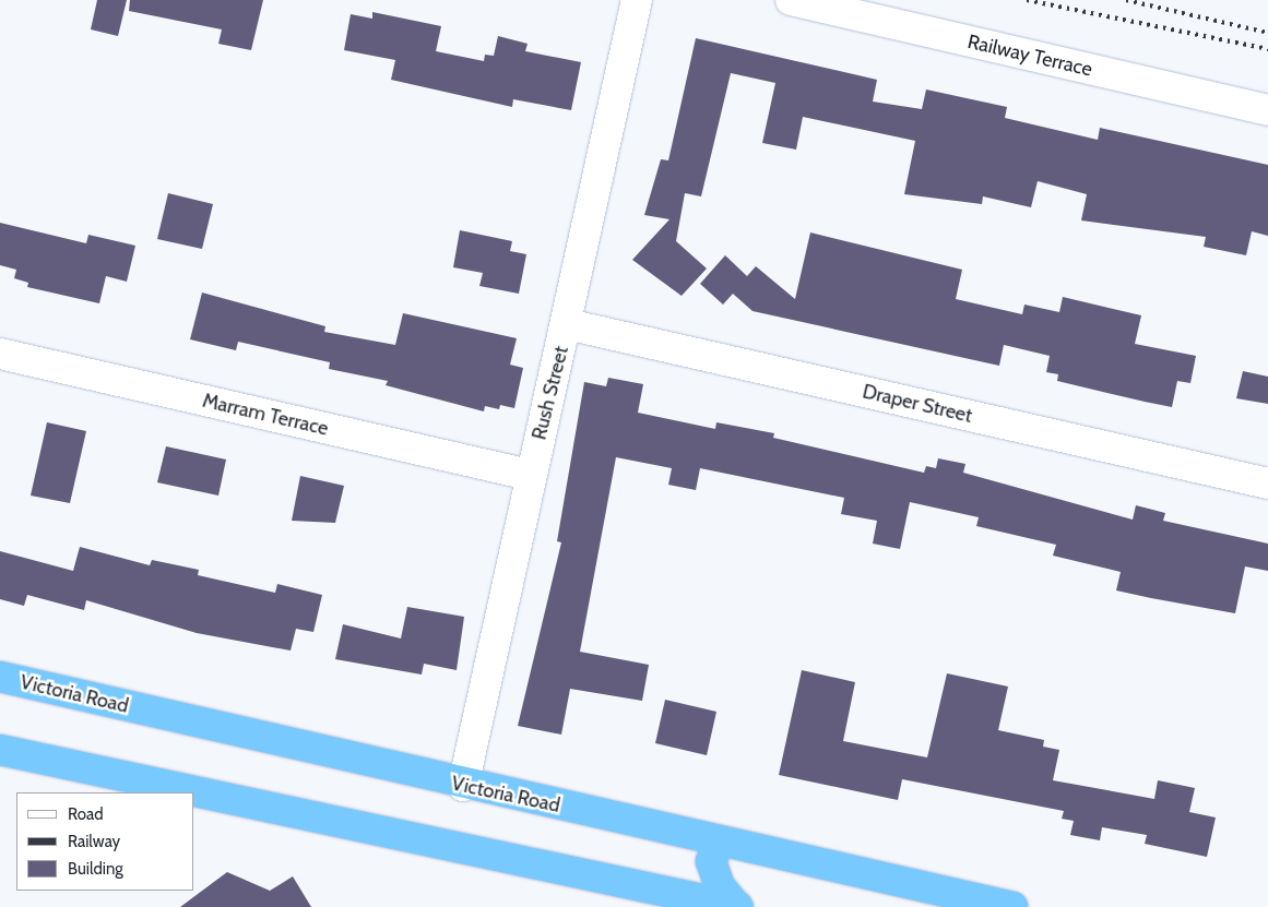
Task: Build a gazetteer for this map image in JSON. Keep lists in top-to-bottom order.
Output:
{
  "streets": {
    "highway": ["Victoria Road"],
    "street": [
      "Railway Terrace",
      "Rush Street",
      "Draper Street",
      "Marram Terrace"
    ]
  },
  "crossings": [
    ["Rush Street", "Draper Street"],
    ["Rush Street", "Marram Terrace"],
    ["Rush Street", "Victoria Road"]
  ],
  "legend": ["Road", "Railway", "Building"]
}
